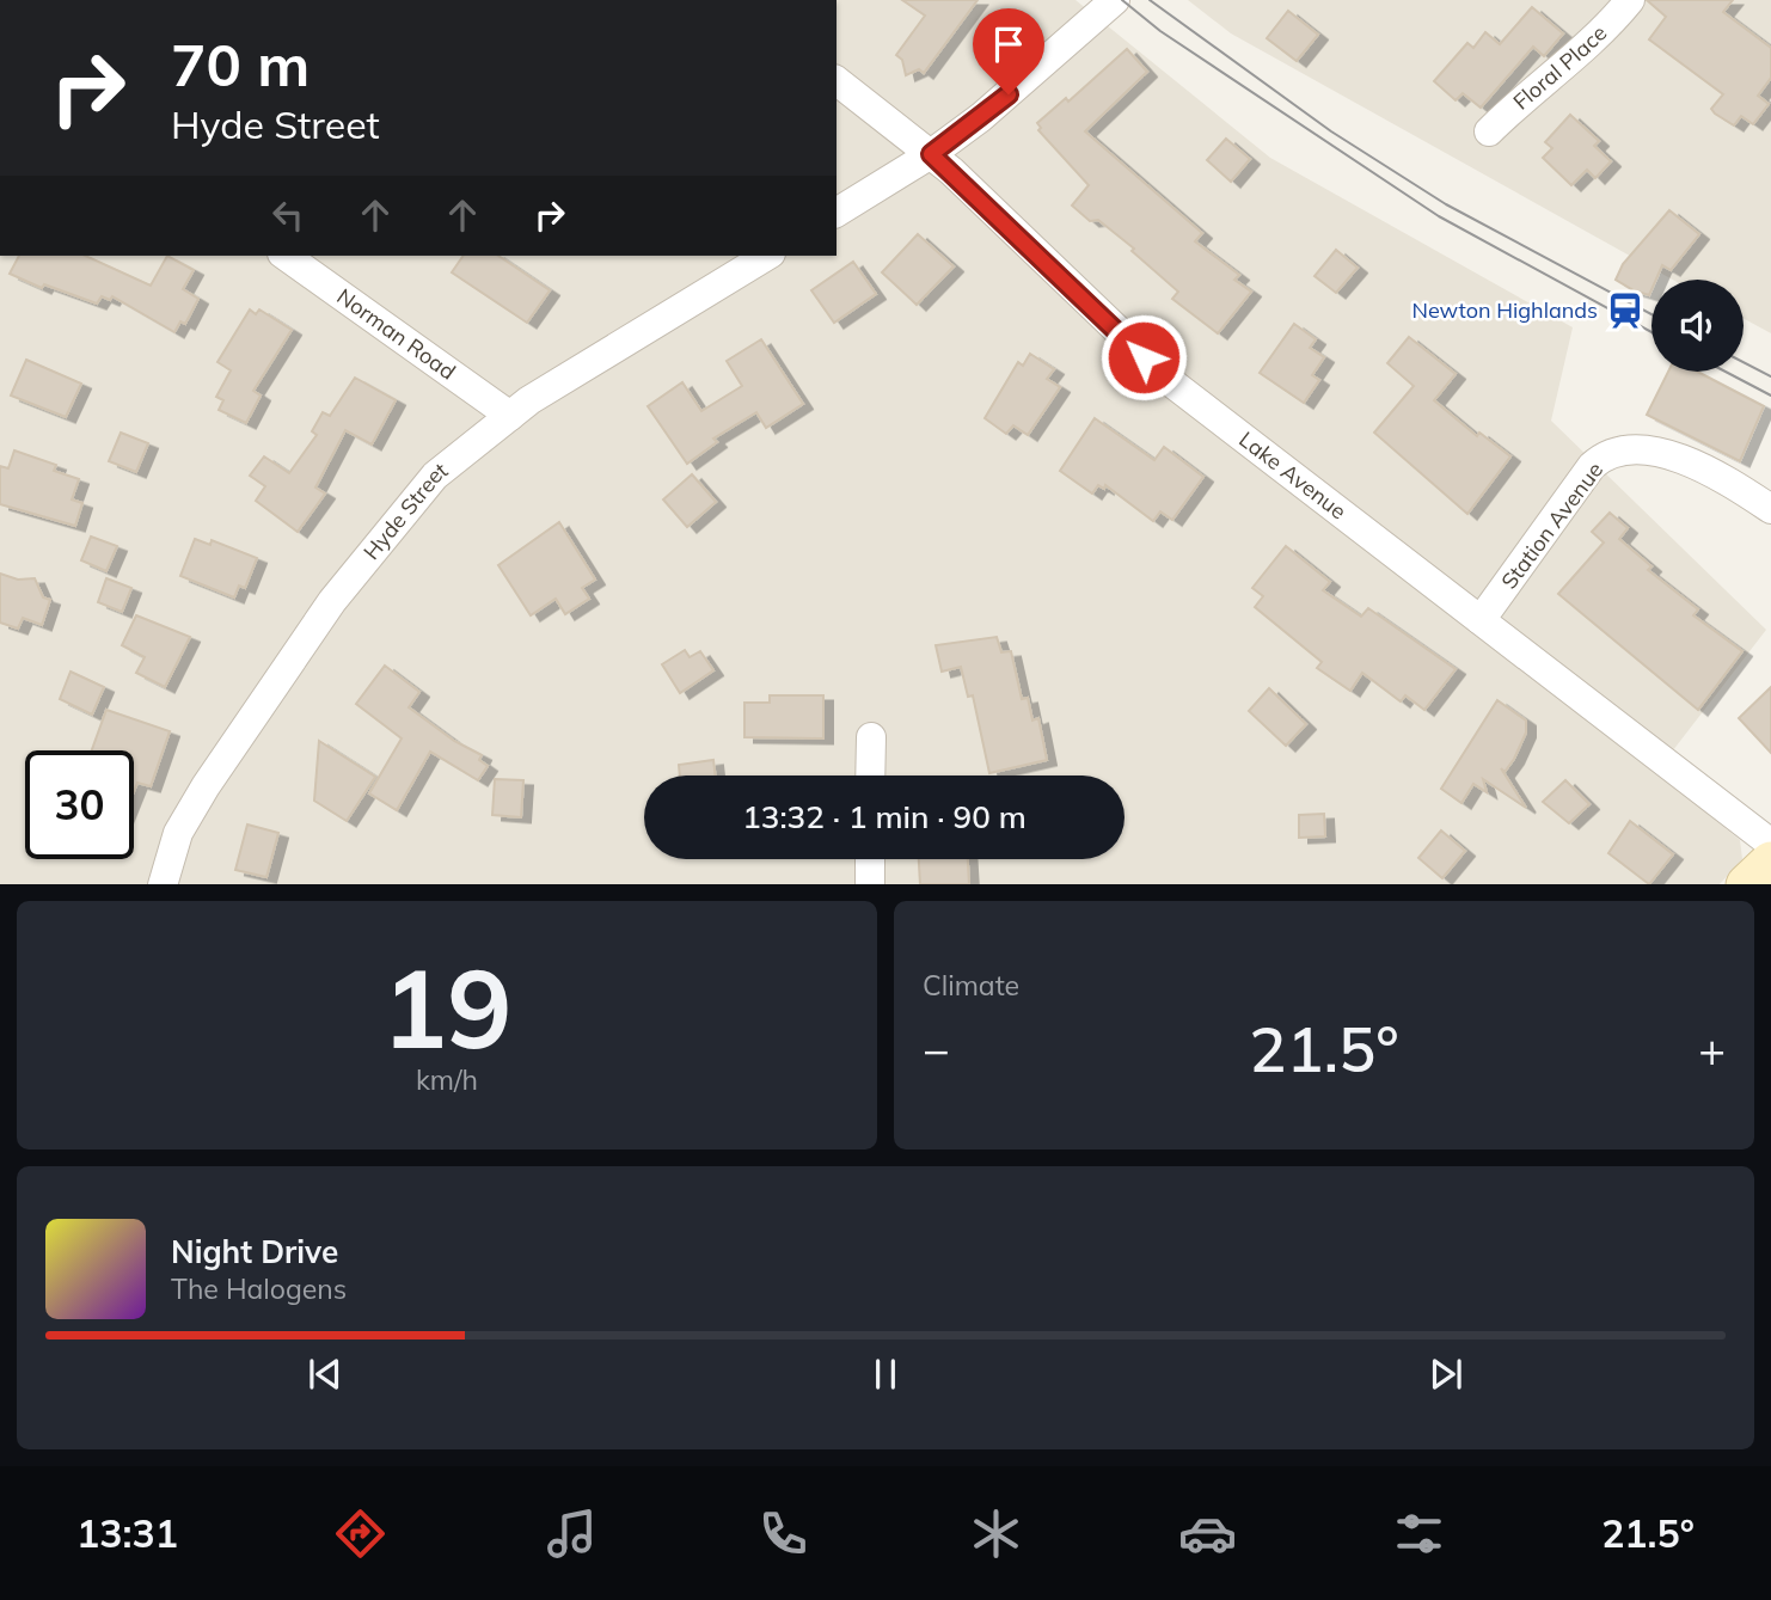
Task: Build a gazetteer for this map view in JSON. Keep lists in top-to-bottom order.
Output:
{
  "streets": {
    "street": [
      "Floral Place",
      "Norman Road",
      "Lake Avenue",
      "Hyde Street",
      "Station Avenue"
    ]
  },
  "crossings": [
    ["Norman Road", "Hyde Street"],
    ["Lake Avenue", "Station Avenue"]
  ],
  "places": {
    "station": ["Newton Highlands"]
  },
  "page": {
    "turn": ["70 m", "Hyde Street"],
    "limit": "30",
    "trip": "13:32 · 1 min · 90 m",
    "tile": [
      ["19", "km/h"],
      "Climate"
    ],
    "heat": ["−", "21.5°", "+"],
    "song": ["Night Drive", "The Halogens"],
    "tabs": ["13:31", "21.5°"]
  }
}
